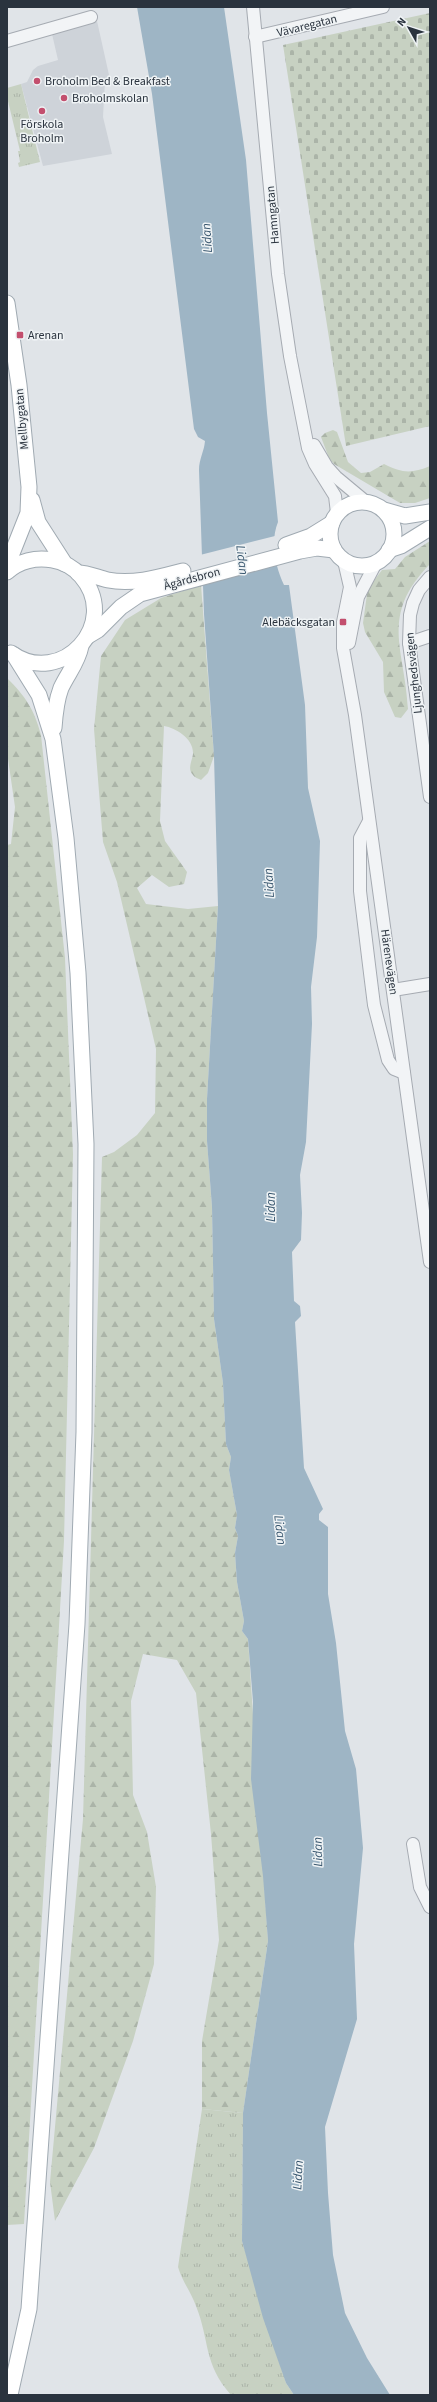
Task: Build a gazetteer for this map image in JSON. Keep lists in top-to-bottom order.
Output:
{
  "streets": {
    "main road": ["Mellbygatan", "Ågårdsbron"],
    "street": [
      "Vävaregatan",
      "Hamngatan",
      "Ljunghedsvägen",
      "Härenevägen"
    ]
  },
  "crossings": [
    ["Vävaregatan", "Hamngatan"],
    ["Ågårdsbron", "Härenevägen"]
  ],
  "water": ["Lidan"],
  "places": {
    "other": ["Broholm Bed & Breakfast", "Broholmskolan", "Förskola Broholm"],
    "transit": ["Arenan", "Alebäcksgatan"]
  },
  "north": "top left"
}
